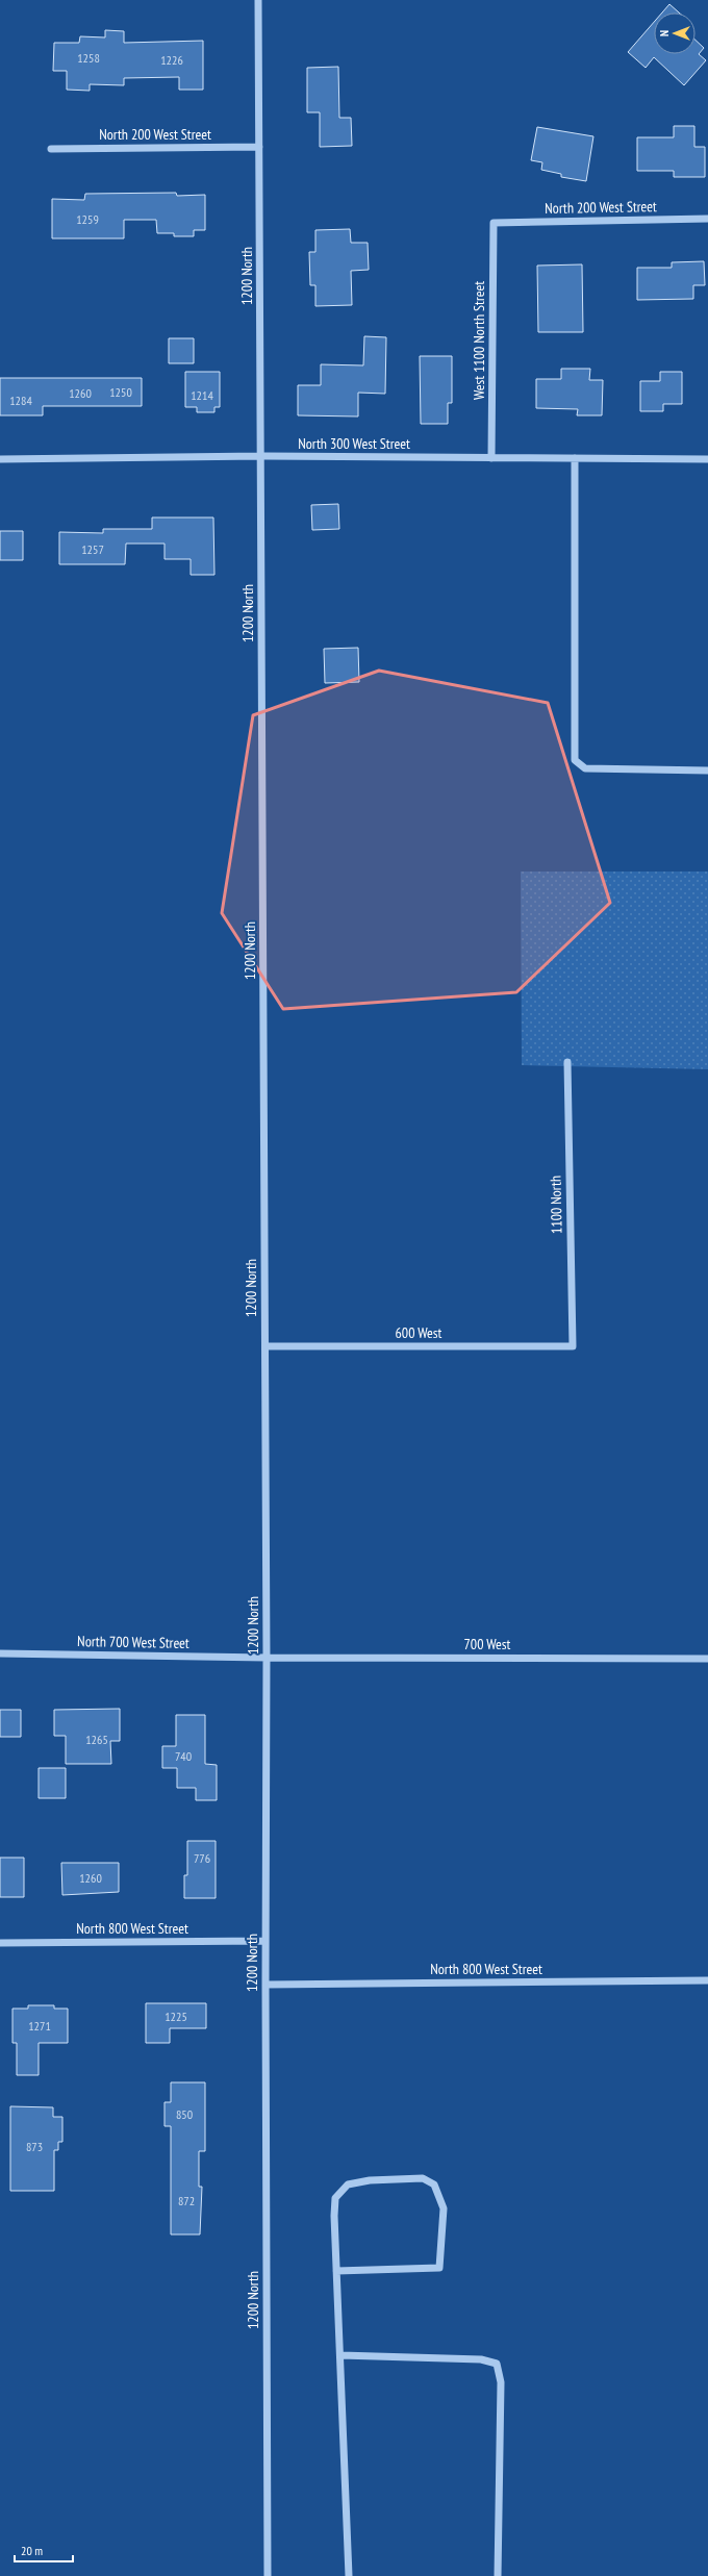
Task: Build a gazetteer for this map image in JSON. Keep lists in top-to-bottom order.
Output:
{
  "streets": {
    "street": [
      "North 200 West Street",
      "1200 North",
      "West 1100 North Street",
      "North 300 West Street",
      "1100 North",
      "600 West",
      "North 700 West Street",
      "700 West",
      "North 800 West Street"
    ]
  },
  "crossings": [
    ["North 200 West Street", "1200 North"],
    ["North 200 West Street", "West 1100 North Street"],
    ["1200 North", "North 300 West Street"],
    ["1200 North", "600 West"],
    ["1200 North", "North 700 West Street"],
    ["1200 North", "700 West"],
    ["1200 North", "North 800 West Street"],
    ["West 1100 North Street", "North 300 West Street"],
    ["1100 North", "600 West"],
    ["North 700 West Street", "700 West"]
  ],
  "house_numbers": [
    "1258",
    "1226",
    "1259",
    "1250",
    "1260",
    "1214",
    "1284",
    "1257",
    "1265",
    "740",
    "776",
    "1260",
    "1225",
    "1271",
    "850",
    "873",
    "872"
  ],
  "scale_bar": "20 m",
  "north": "left"
}
